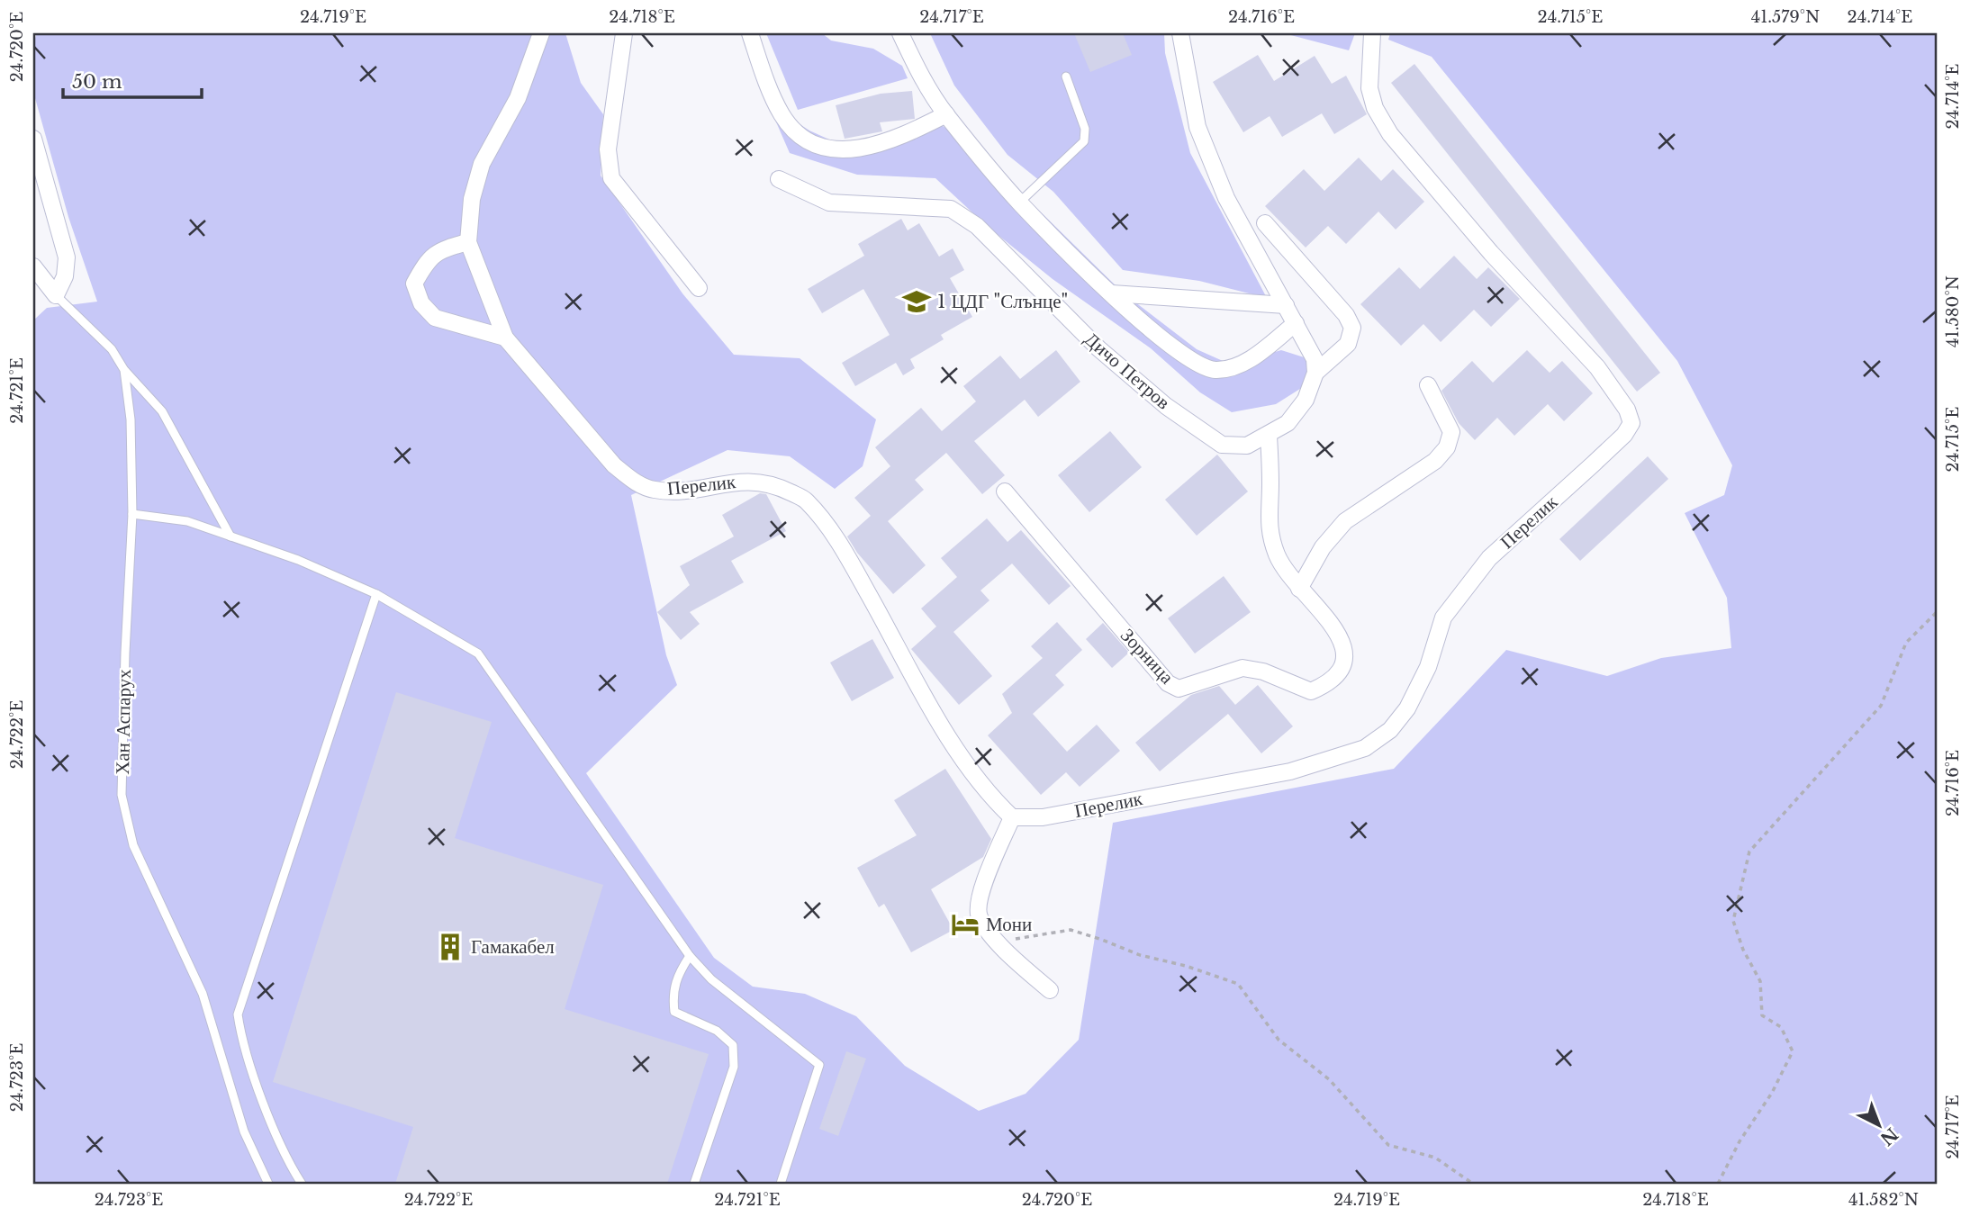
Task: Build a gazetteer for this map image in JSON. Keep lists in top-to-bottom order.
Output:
{
  "streets": {
    "street": [
      "Дичо Петров",
      "Перелик",
      "Зорница",
      "Хан Аспарух"
    ]
  },
  "crossings": [
    ["Дичо Петров", "Зорница"]
  ],
  "places": {
    "school or university": ["1 ЦДГ \"Слънце\""],
    "hotel": ["Мони"],
    "building": ["Гамакабел"]
  },
  "scale_bar": "50 m",
  "north": "bottom right",
  "coordinates": [
    "24.719°E",
    "24.718°E",
    "24.717°E",
    "24.716°E",
    "24.715°E",
    "41.579°N",
    "24.714°E",
    "24.720°E",
    "41.580°N",
    "24.721°E",
    "24.722°E",
    "24.723°E",
    "41.582°N"
  ]
}
